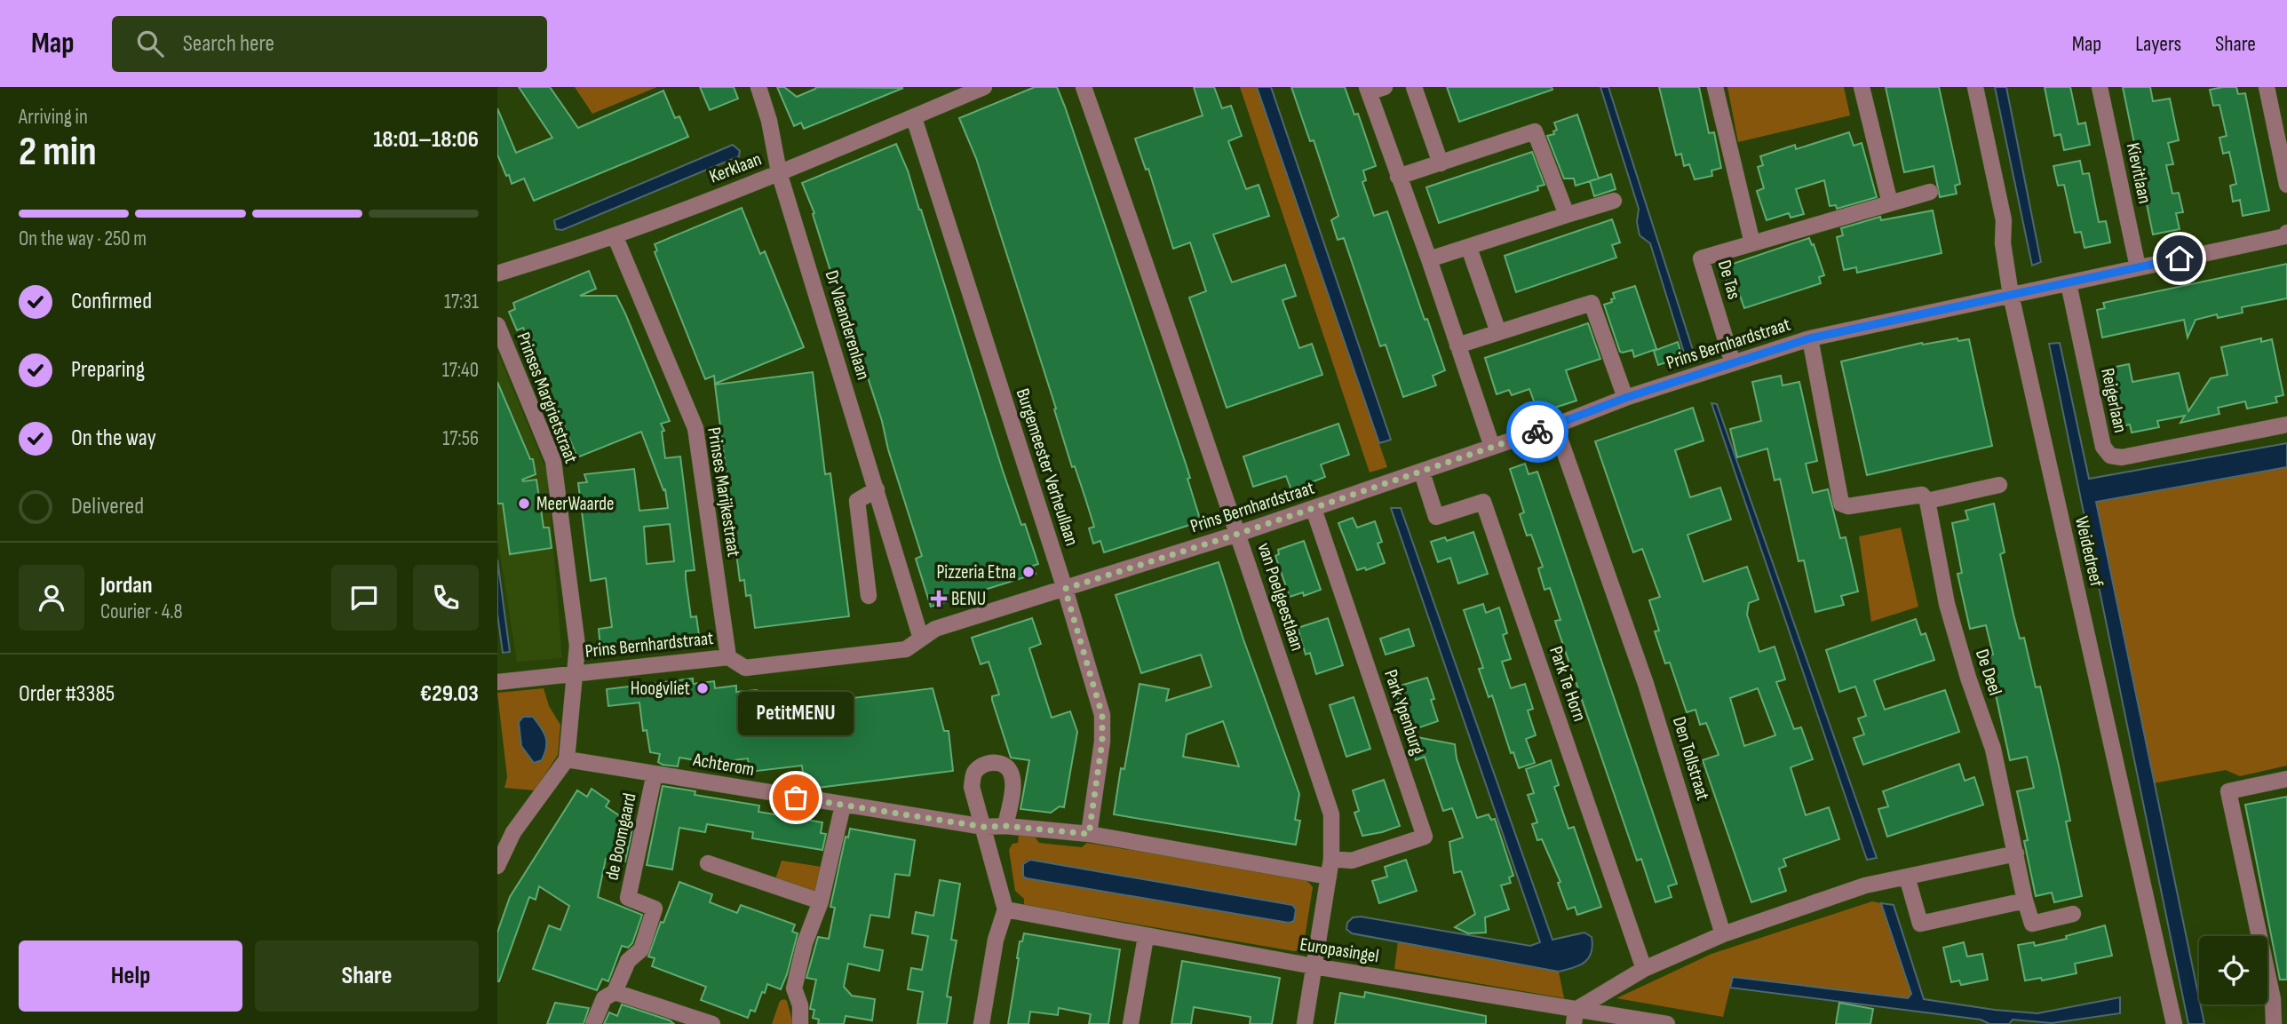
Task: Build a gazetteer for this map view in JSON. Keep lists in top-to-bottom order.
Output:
{
  "streets": {
    "street": [
      "Kerklaan",
      "Kievitlaan",
      "De Tas",
      "Dr Vlaanderenlaan",
      "Prins Bernhardstraat",
      "Prinses Margrietstraat",
      "Reigerlaan",
      "Burgemeester Verheullaan",
      "Prinses Marijkestraat",
      "Weidedreef",
      "van Poelgeestlaan",
      "De Deel",
      "Park Te Horn",
      "Park Ypenburg",
      "Den Tollstraat",
      "Achterom",
      "de Boomgaard",
      "Europasingel"
    ]
  },
  "crossings": [
    ["Kerklaan", "Dr Vlaanderenlaan"],
    ["Kerklaan", "Burgemeester Verheullaan"],
    ["Kerklaan", "Prinses Marijkestraat"],
    ["De Tas", "Prins Bernhardstraat"],
    ["Dr Vlaanderenlaan", "Prins Bernhardstraat"],
    ["Prins Bernhardstraat", "Prinses Margrietstraat"],
    ["Prins Bernhardstraat", "Burgemeester Verheullaan"],
    ["Prins Bernhardstraat", "Prinses Marijkestraat"],
    ["Prins Bernhardstraat", "Weidedreef"],
    ["Prins Bernhardstraat", "van Poelgeestlaan"],
    ["Prins Bernhardstraat", "Park Te Horn"],
    ["Prins Bernhardstraat", "Park Ypenburg"],
    ["Prins Bernhardstraat", "Den Tollstraat"],
    ["Prinses Margrietstraat", "Achterom"],
    ["van Poelgeestlaan", "Park Ypenburg"],
    ["van Poelgeestlaan", "Europasingel"],
    ["Achterom", "de Boomgaard"]
  ],
  "places": {
    "other": [
      "MeerWaarde",
      "Pizzeria Etna",
      "Hoogvliet",
      "PetitMENU"
    ],
    "health": ["BENU"]
  },
  "page": {
    "header": "Map",
    "search": "Search here",
    "nav": ["Map", "Layers", "Share"],
    "heading": ["2 min", "Arriving in", "18:01–18:06"],
    "panel": [
      "Jordan",
      "Courier · 4.8",
      "Order #3385",
      "€29.03"
    ],
    "bar": "On the way · 250 m",
    "list": [
      ["Confirmed", "17:31"],
      ["Preparing", "17:40"],
      ["On the way", "17:56"],
      "Delivered"
    ],
    "bubble": "PetitMENU",
    "buttons": ["Help", "Share"]
  }
}
